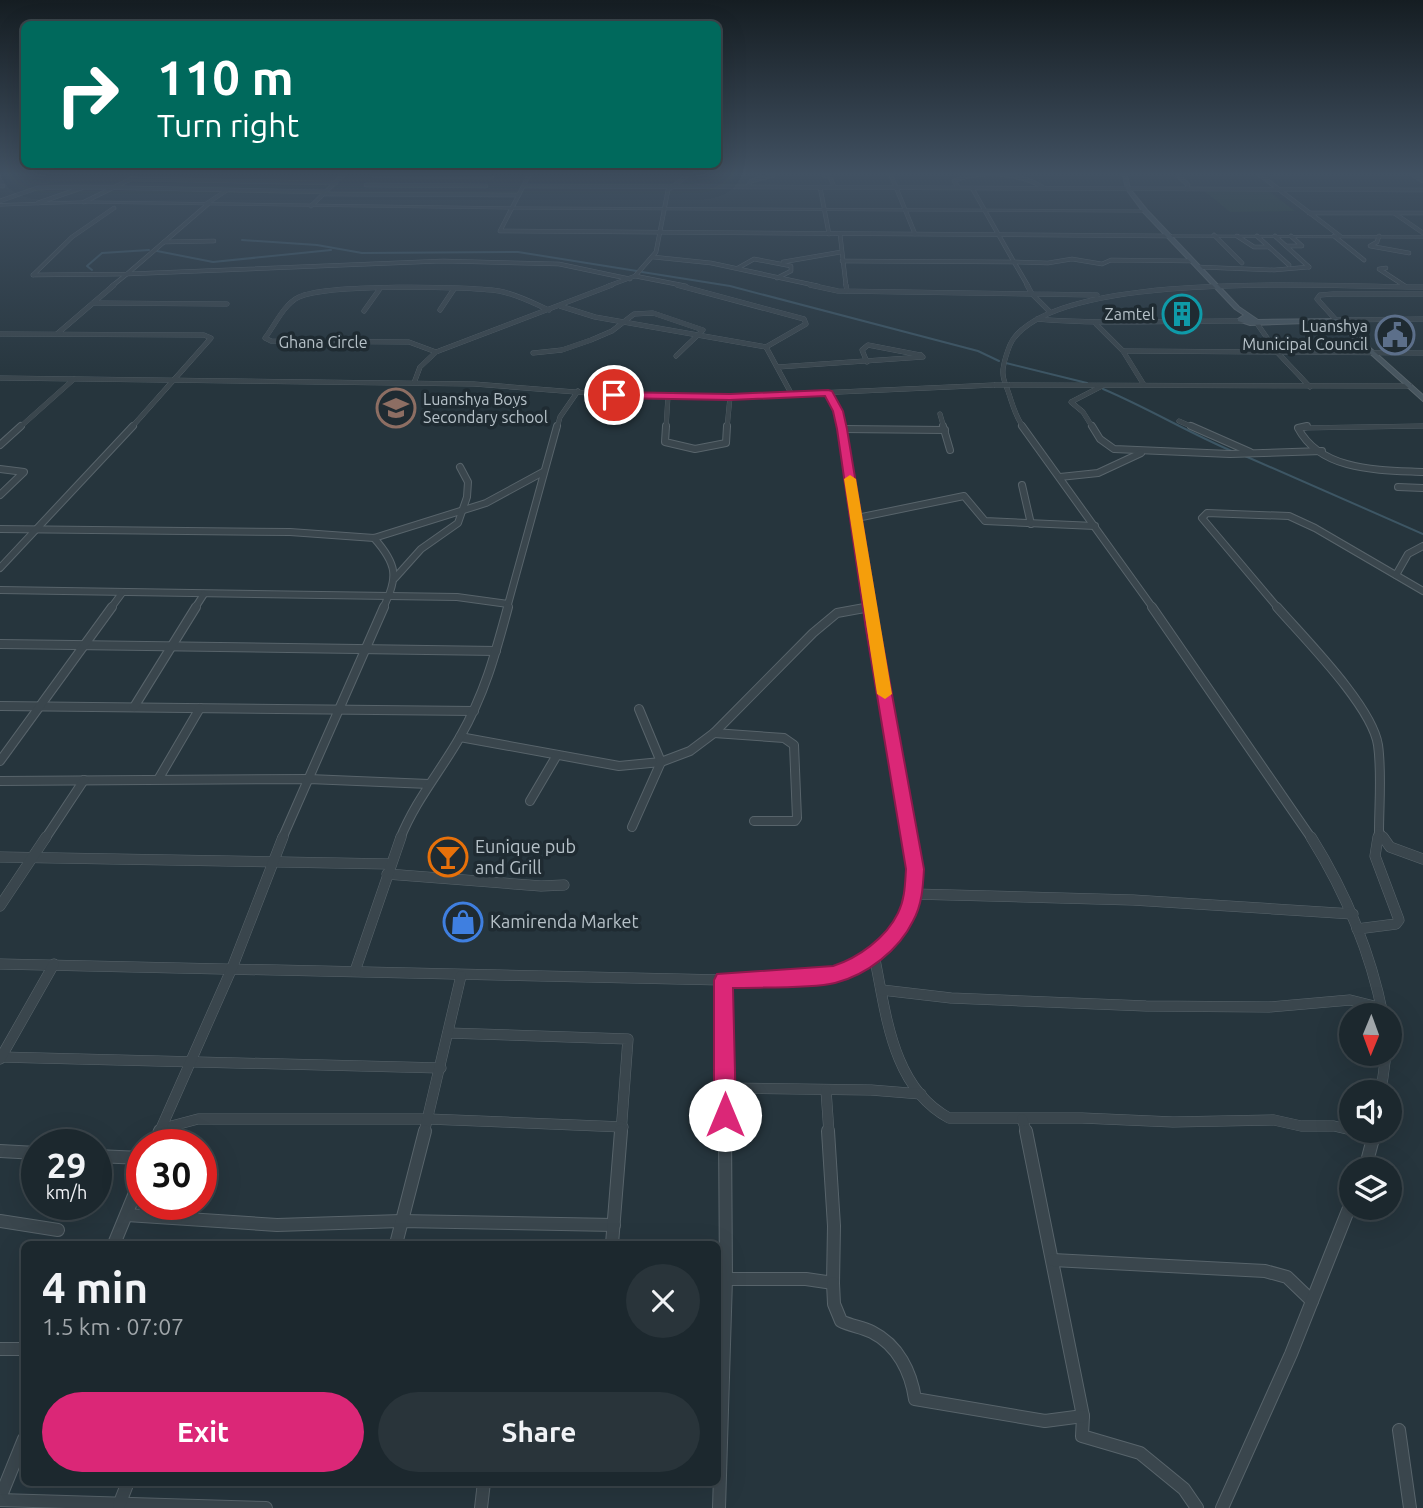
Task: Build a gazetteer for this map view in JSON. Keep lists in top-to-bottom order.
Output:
{
  "streets": {
    "street": ["Ghana Circle"]
  },
  "places": {
    "building": ["Zamtel"],
    "public building": ["Luanshya Municipal Council"],
    "school or university": ["Luanshya Boys Secondary school"],
    "bar": ["Eunique pub and Grill"],
    "shop": ["Kamirenda Market"]
  },
  "north": "bottom",
  "page": {
    "turn": ["110 m", "Turn right"],
    "speed": "29 km/h",
    "limit": "30",
    "heading": ["4 min", "1.5 km · 07:07"],
    "buttons": ["Exit", "Share"]
  }
}
